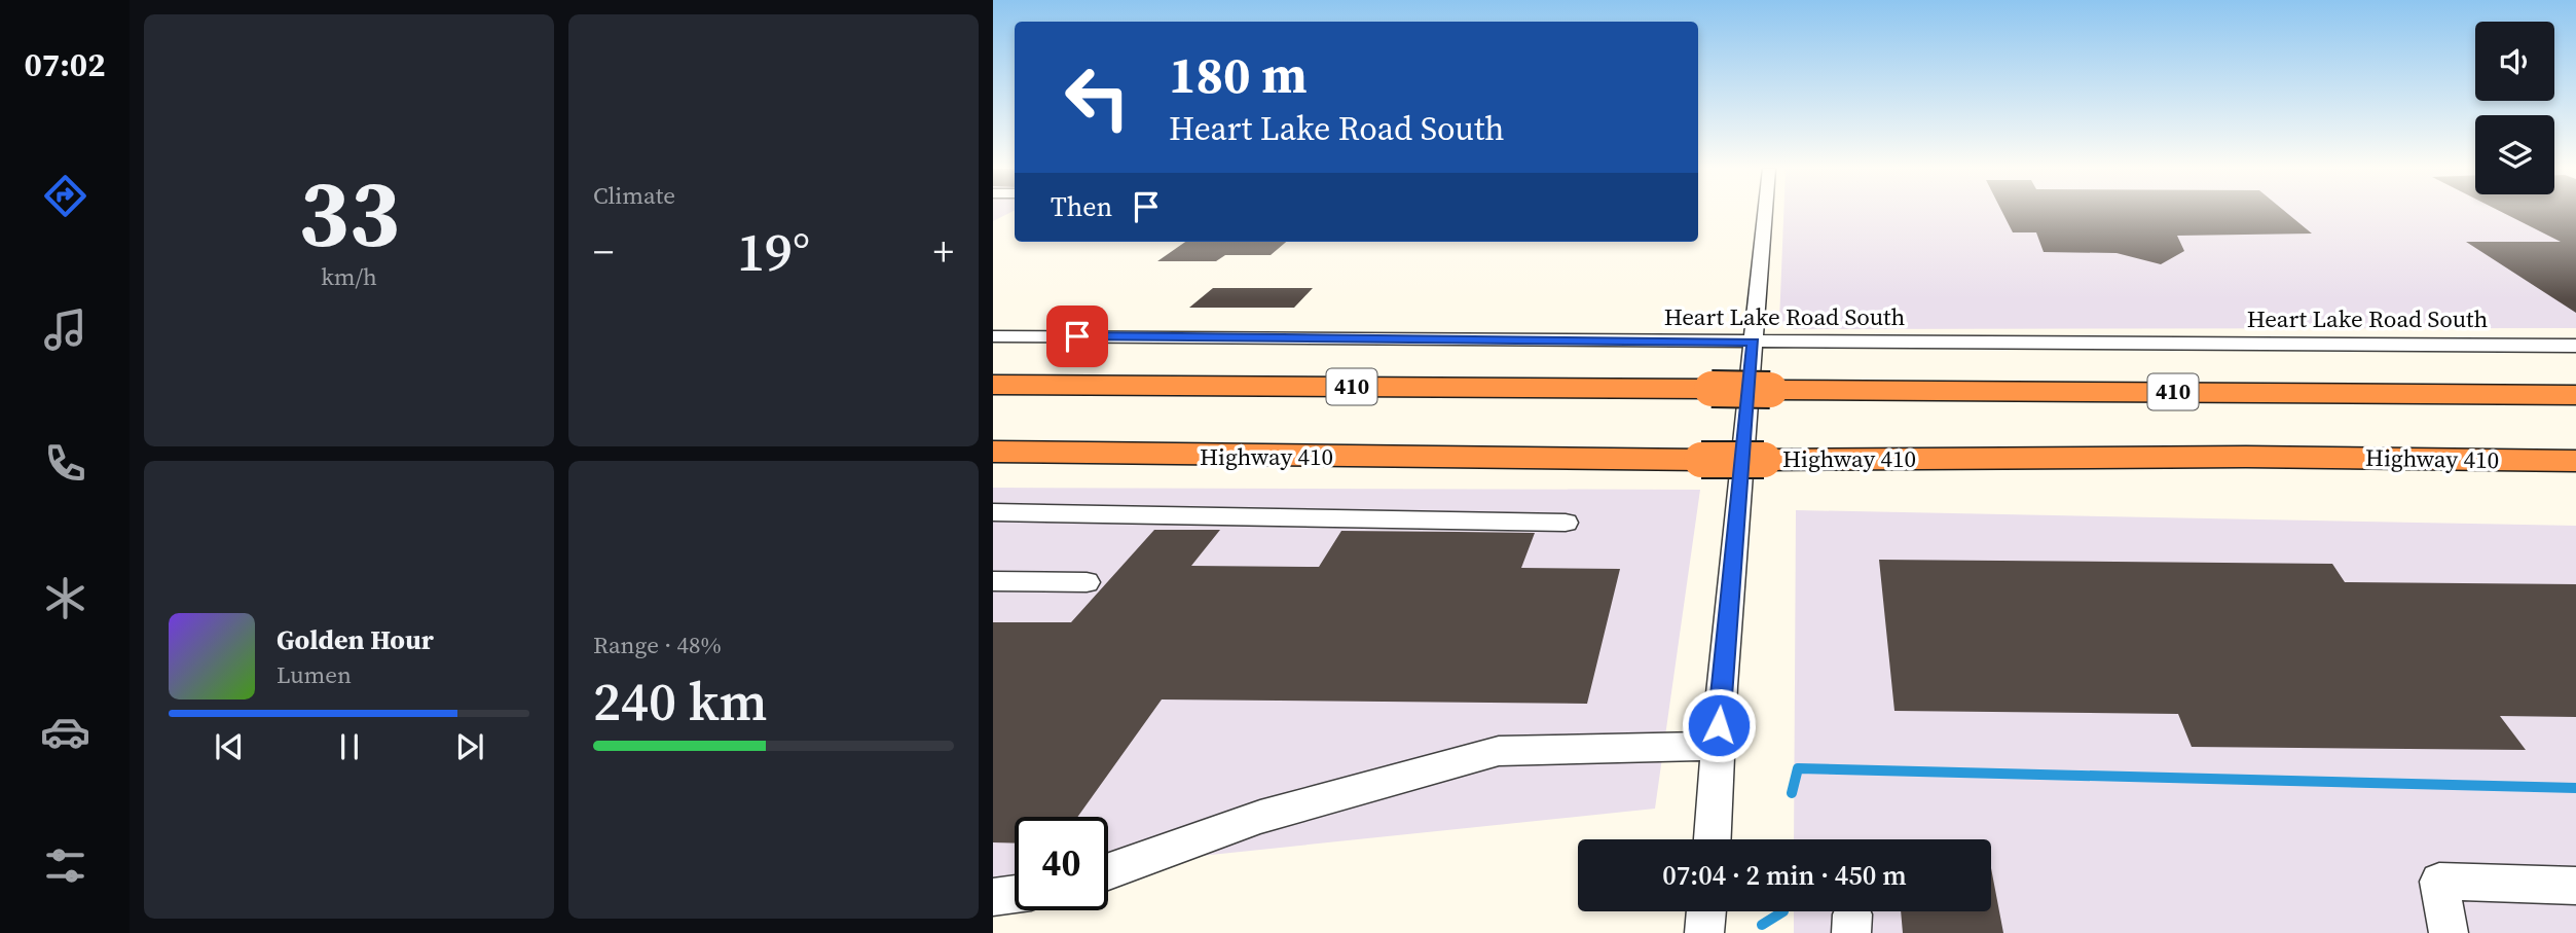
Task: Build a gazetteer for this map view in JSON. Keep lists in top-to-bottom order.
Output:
{
  "streets": {
    "highway": ["410", "Highway 410"],
    "street": ["Heart Lake Road South"]
  },
  "page": {
    "tabs": "07:02",
    "tile": [
      ["33", "km/h"],
      "Climate",
      ["Range · 48%", "240 km"]
    ],
    "turn": ["180 m", "Heart Lake Road South"],
    "then": "Then",
    "heat": ["−", "19°", "+"],
    "song": ["Golden Hour", "Lumen"],
    "limit": "40",
    "trip": "07:04 · 2 min · 450 m"
  }
}
